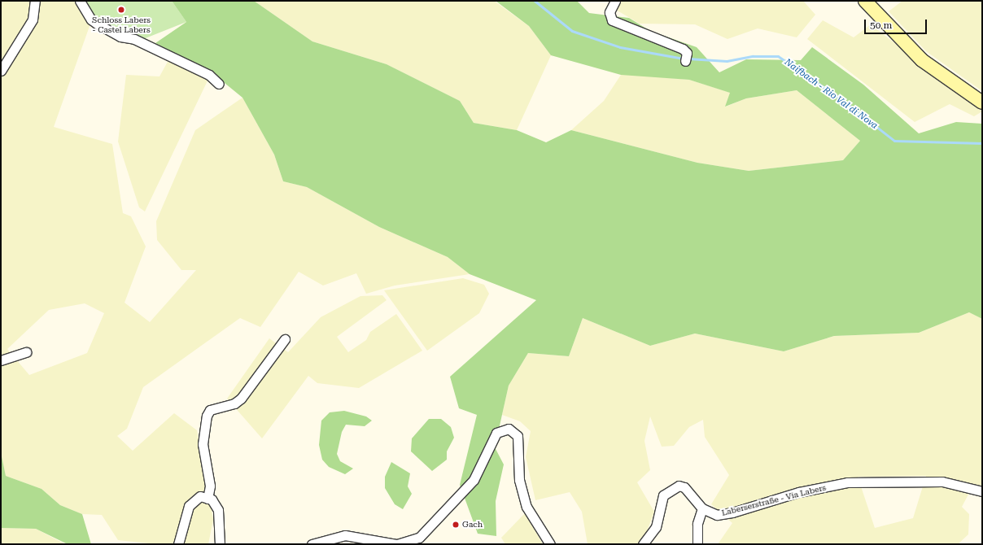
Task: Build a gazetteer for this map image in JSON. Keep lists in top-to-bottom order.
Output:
{
  "streets": {
    "street": ["Laberserstraße - Via Labers"]
  },
  "water": ["Naifbach - Rio Val di Nova"],
  "places": ["Schloss Labers - Castel Labers", "Gach"],
  "scale_bar": "50 m"
}
